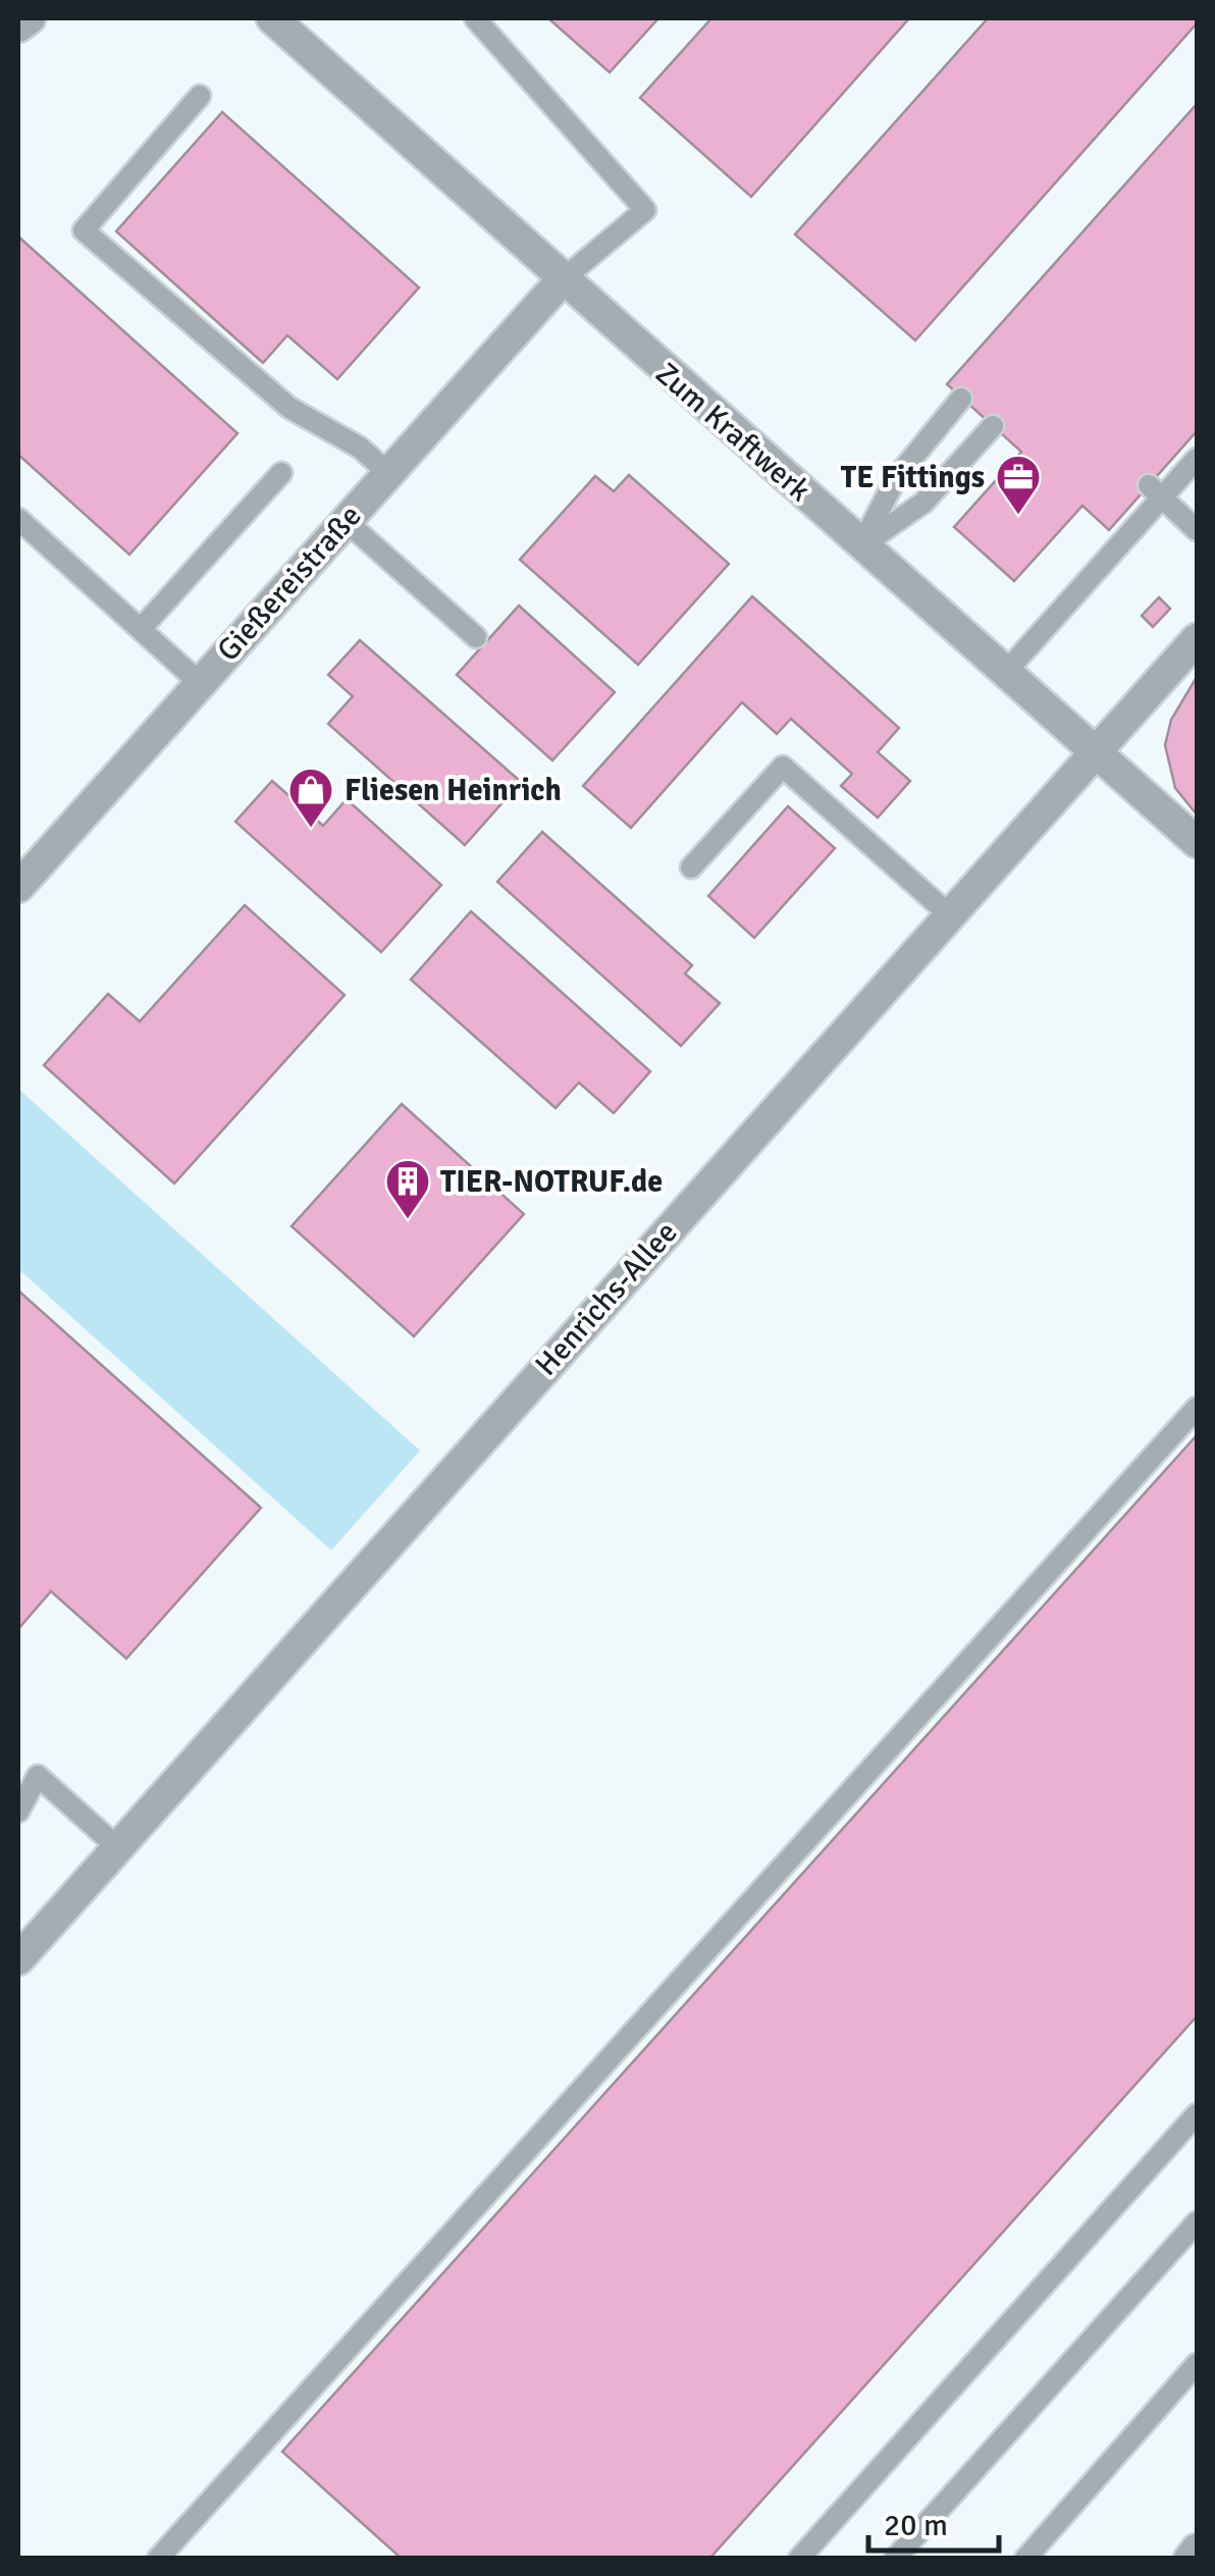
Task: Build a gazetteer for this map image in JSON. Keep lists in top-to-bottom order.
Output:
{
  "streets": {
    "street": ["Zum Kraftwerk", "Gießereistraße", "Henrichs-Allee"]
  },
  "crossings": [
    ["Zum Kraftwerk", "Gießereistraße"],
    ["Zum Kraftwerk", "Henrichs-Allee"]
  ],
  "places": {
    "office": ["TE Fittings"],
    "shop": ["Fliesen Heinrich"],
    "building": ["TIER-NOTRUF.de"]
  },
  "scale_bar": "20 m"
}
